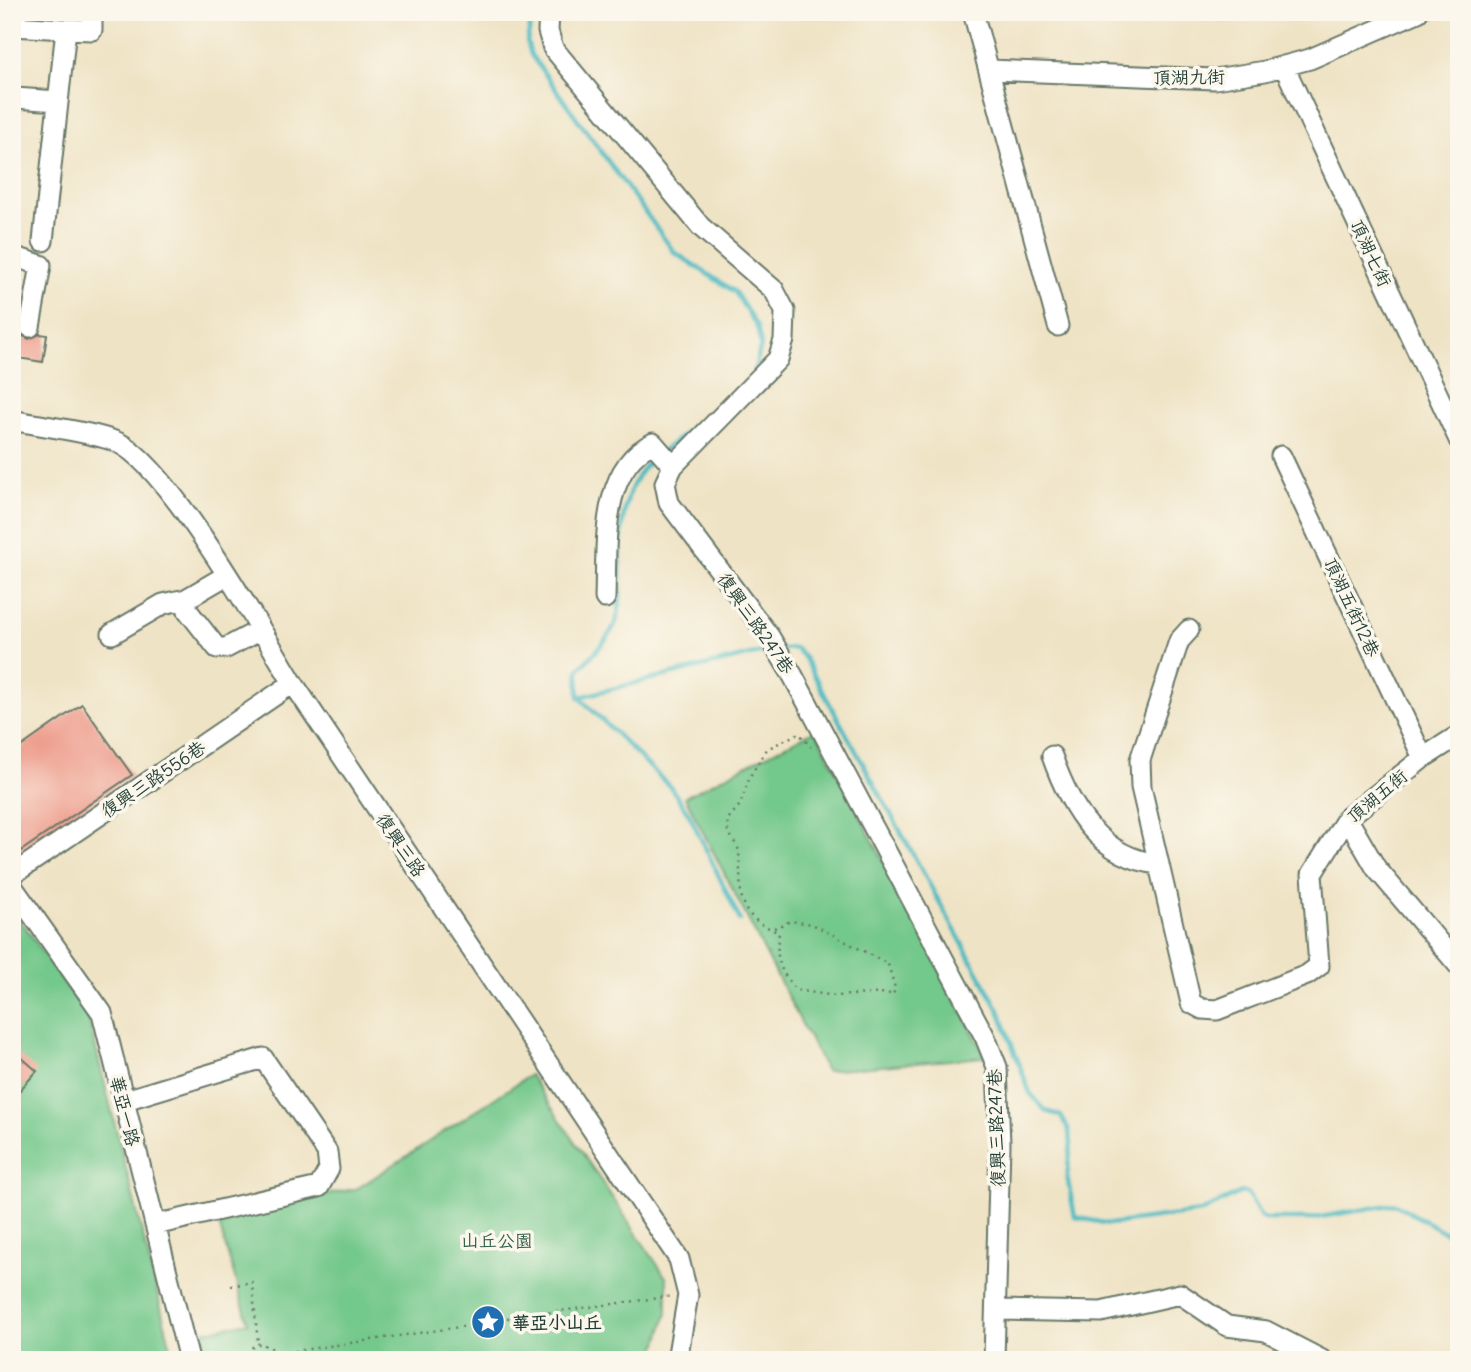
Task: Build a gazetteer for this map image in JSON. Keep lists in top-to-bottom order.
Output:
{
  "streets": {
    "street": [
      "頂湖九街",
      "頂湖七街",
      "頂湖五街12巷",
      "復興三路247巷",
      "復興三路556巷",
      "頂湖五街",
      "復興三路",
      "華亞一路"
    ]
  },
  "crossings": [
    ["頂湖九街", "頂湖七街"],
    ["頂湖五街12巷", "頂湖五街"],
    ["復興三路556巷", "復興三路"]
  ],
  "parks": ["山丘公園"],
  "places": {
    "place": ["華亞小山丘"]
  }
}
